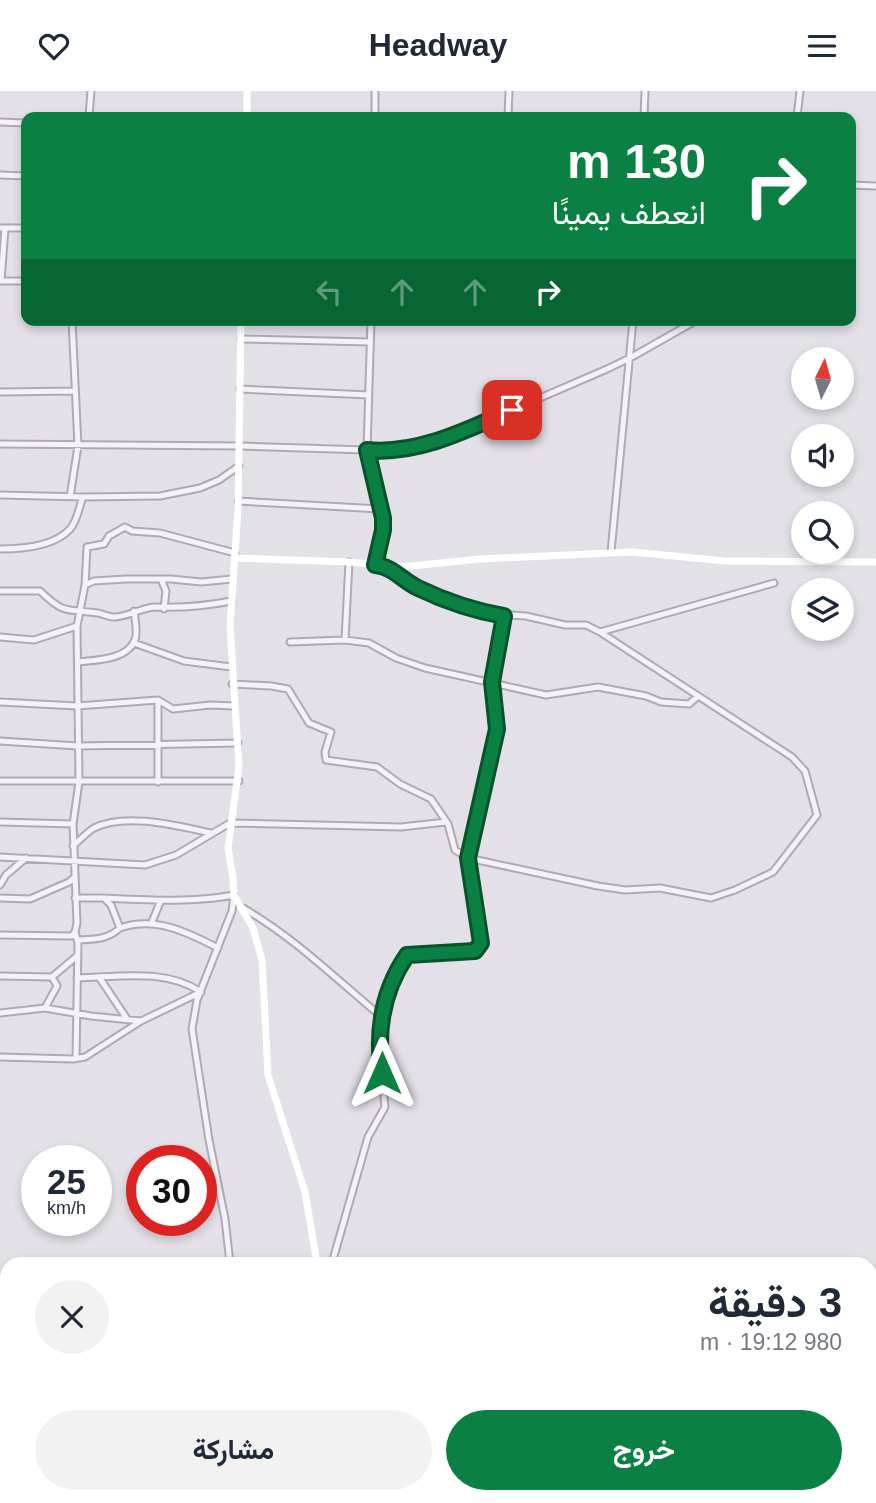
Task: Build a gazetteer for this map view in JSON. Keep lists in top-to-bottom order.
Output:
{
  "north": "top",
  "page": {
    "header": "Headway",
    "turn": ["130 m", "انعطف يمينًا"],
    "speed": "25 km/h",
    "limit": "30",
    "heading": ["3 دقيقة", "980 m · 19:12"],
    "buttons": ["خروج", "مشاركة"]
  }
}
